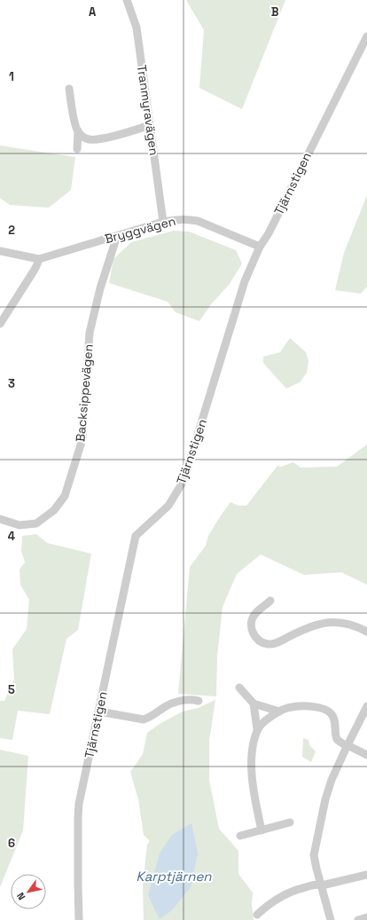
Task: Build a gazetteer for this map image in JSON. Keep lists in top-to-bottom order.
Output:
{
  "streets": {
    "street": [
      "Tranmyravägen",
      "Tjärnstigen",
      "Bryggvägen",
      "Backsippevägen"
    ]
  },
  "crossings": [
    ["Tranmyravägen", "Bryggvägen"],
    ["Tjärnstigen", "Bryggvägen"],
    ["Bryggvägen", "Backsippevägen"]
  ],
  "water": ["Karptjärnen"],
  "north": "bottom left",
  "grid": {
    "columns": ["A", "B"],
    "rows": [
      "1",
      "2",
      "3",
      "4",
      "5",
      "6"
    ]
  }
}
